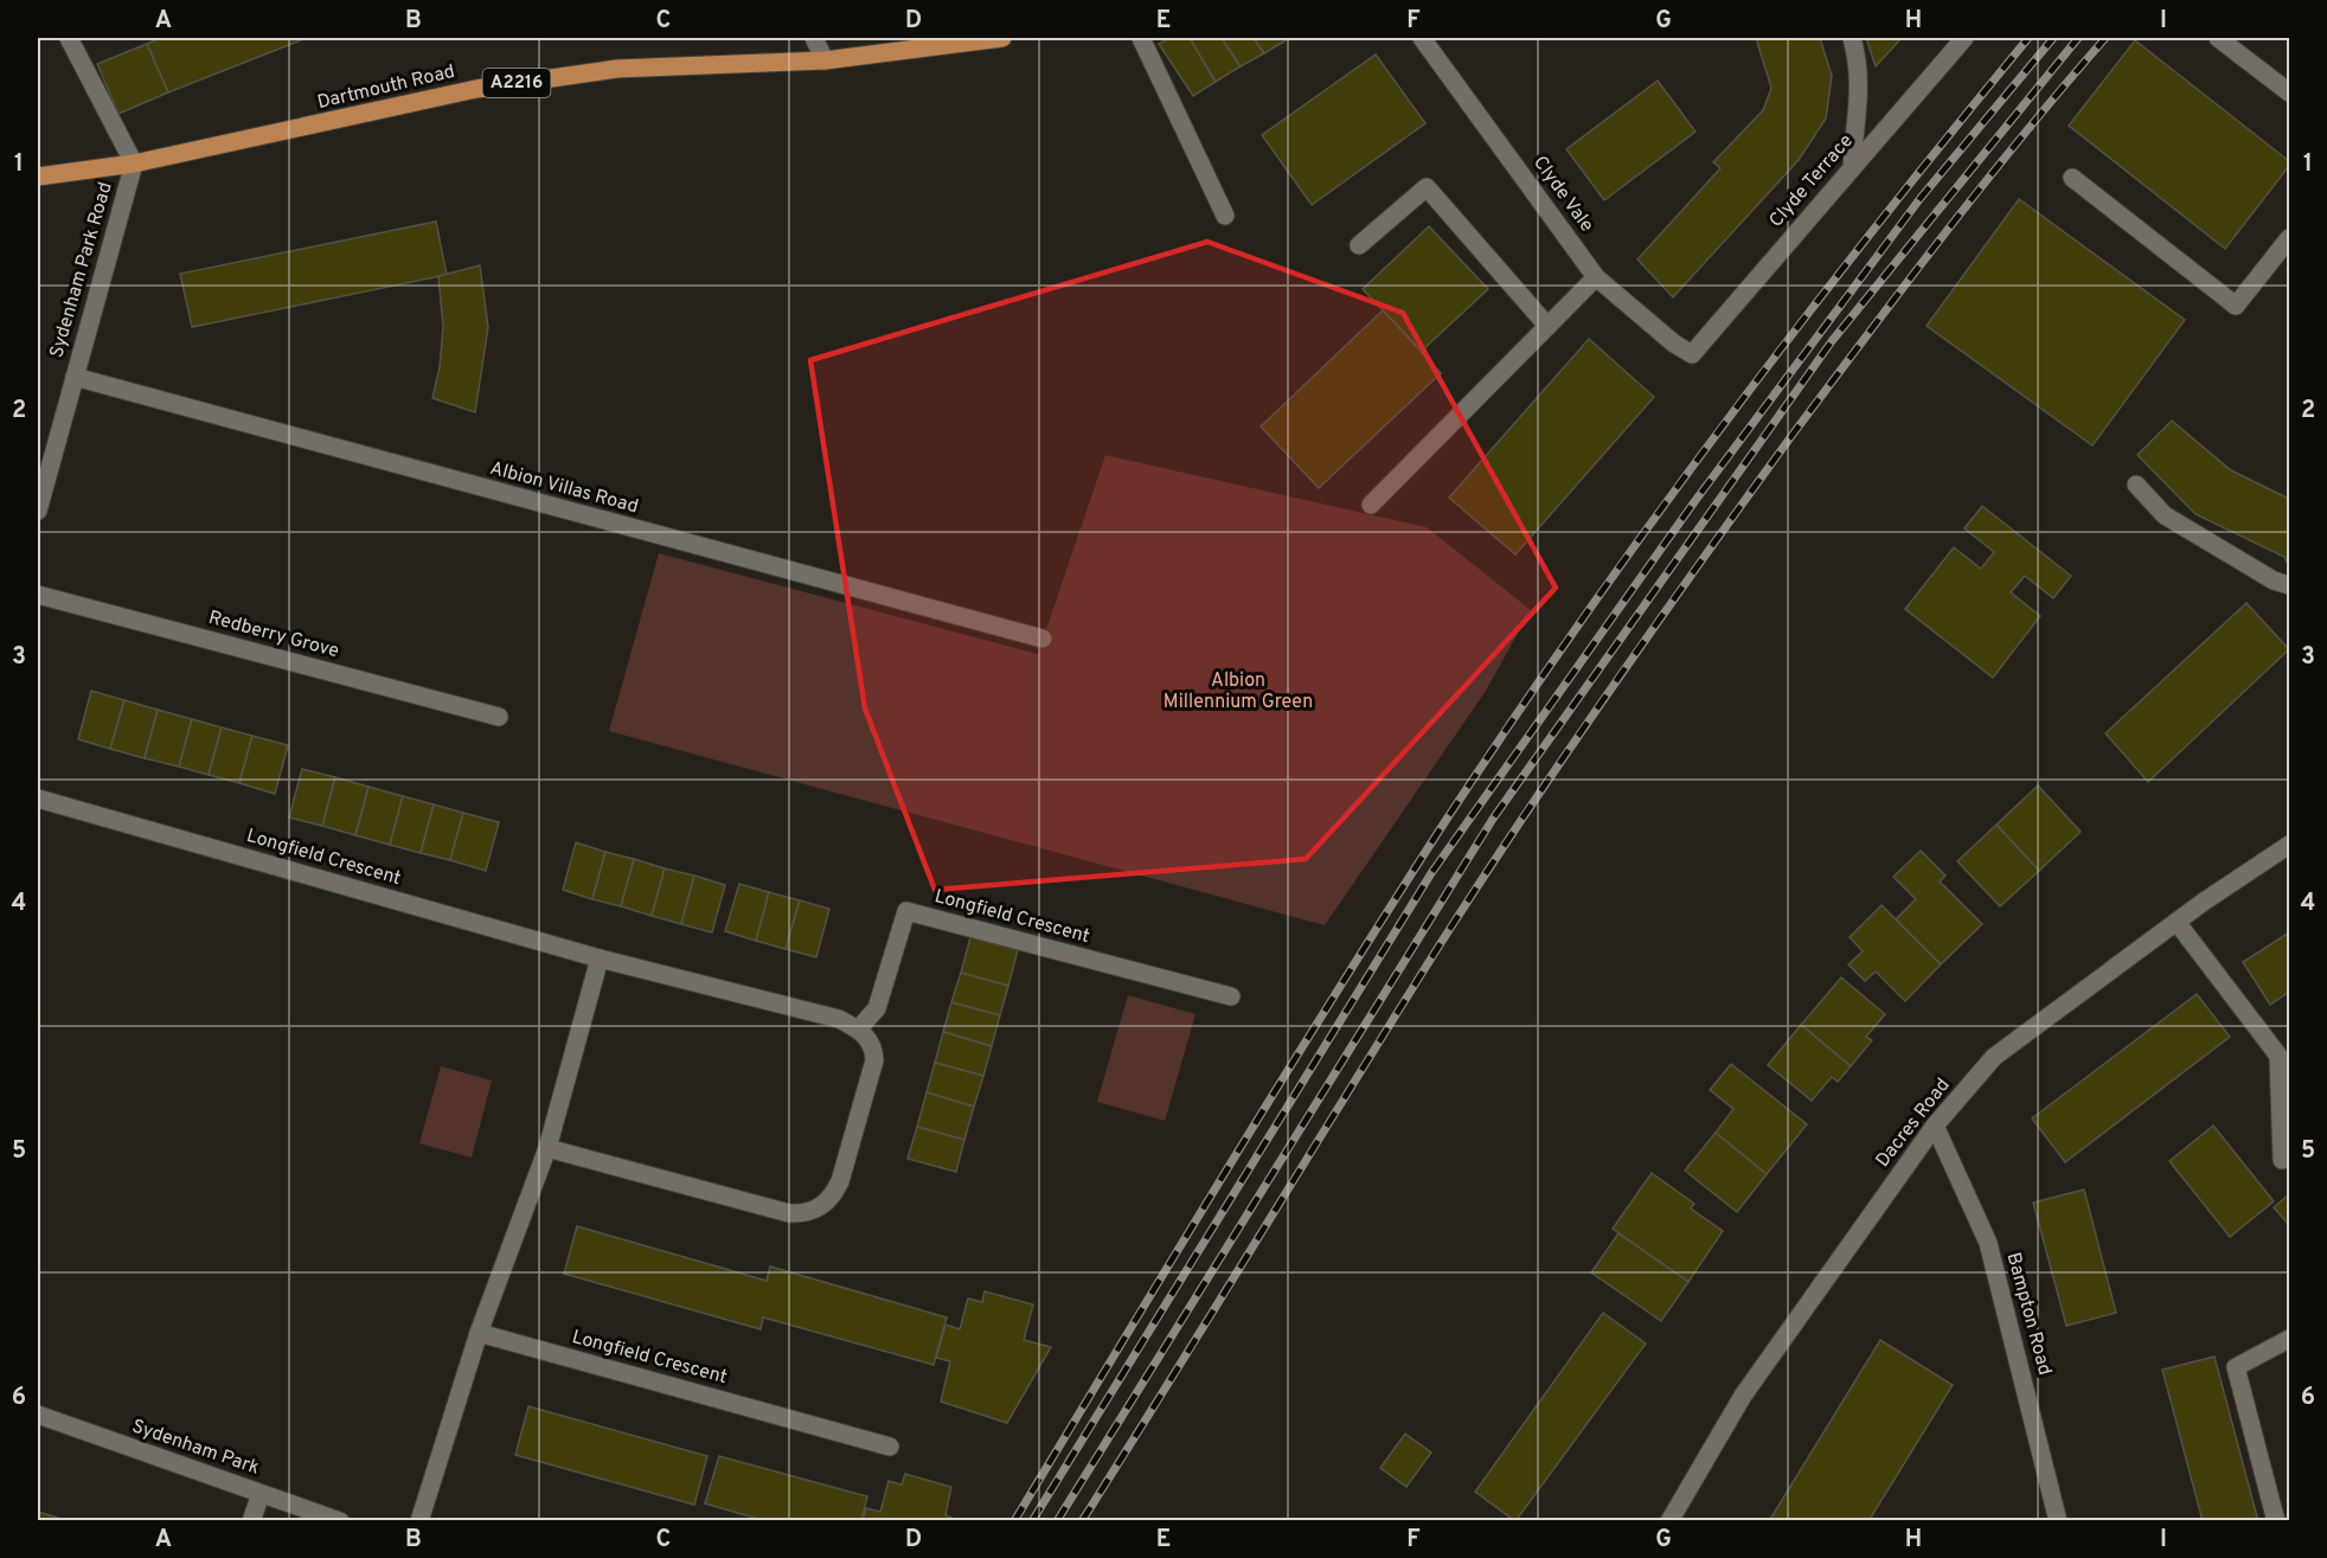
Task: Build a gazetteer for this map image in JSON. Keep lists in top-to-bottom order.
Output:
{
  "streets": {
    "main road": ["A2216", "Dartmouth Road"],
    "street": [
      "Clyde Terrace",
      "Clyde Vale",
      "Sydenham Park Road",
      "Albion Villas Road",
      "Redberry Grove",
      "Longfield Crescent",
      "Dacres Road",
      "Bampton Road",
      "Sydenham Park"
    ]
  },
  "crossings": [
    ["Dartmouth Road", "Sydenham Park Road"],
    ["Clyde Terrace", "Clyde Vale"],
    ["Sydenham Park Road", "Albion Villas Road"],
    ["Dacres Road", "Bampton Road"]
  ],
  "parks": ["Albion Millennium Green"],
  "grid": {
    "columns": [
      "A",
      "B",
      "C",
      "D",
      "E",
      "F",
      "G",
      "H",
      "I"
    ],
    "rows": [
      "1",
      "2",
      "3",
      "4",
      "5",
      "6"
    ]
  }
}
